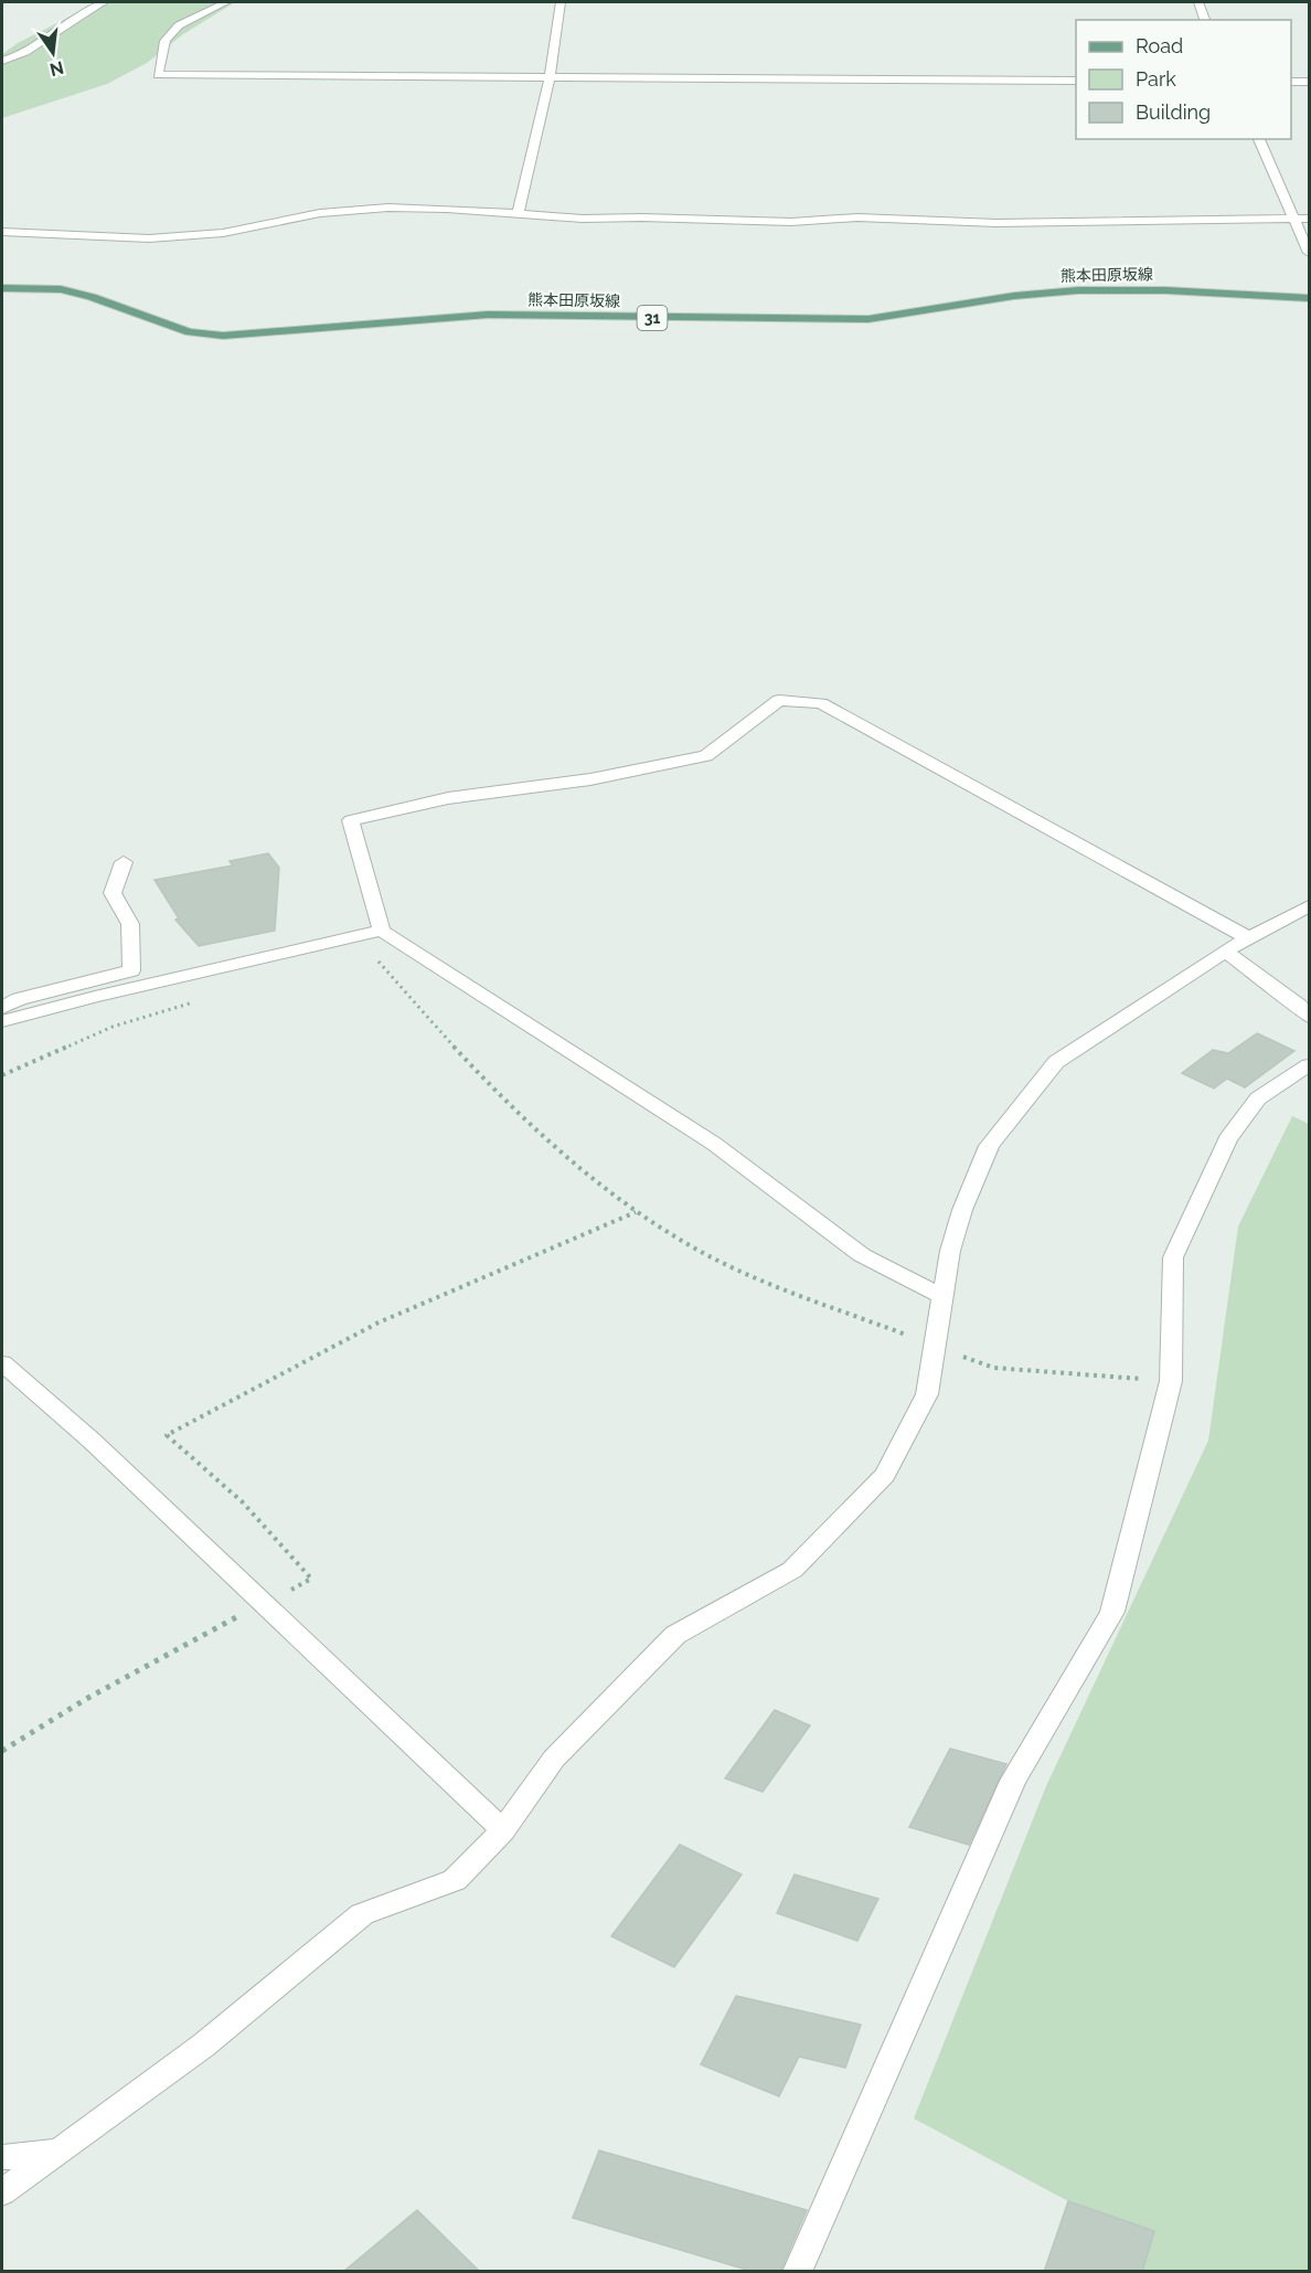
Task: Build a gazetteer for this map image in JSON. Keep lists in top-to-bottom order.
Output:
{
  "streets": {
    "main road": ["熊本田原坂線", "31"]
  },
  "legend": ["Road", "Park", "Building"],
  "north": "bottom"
}
